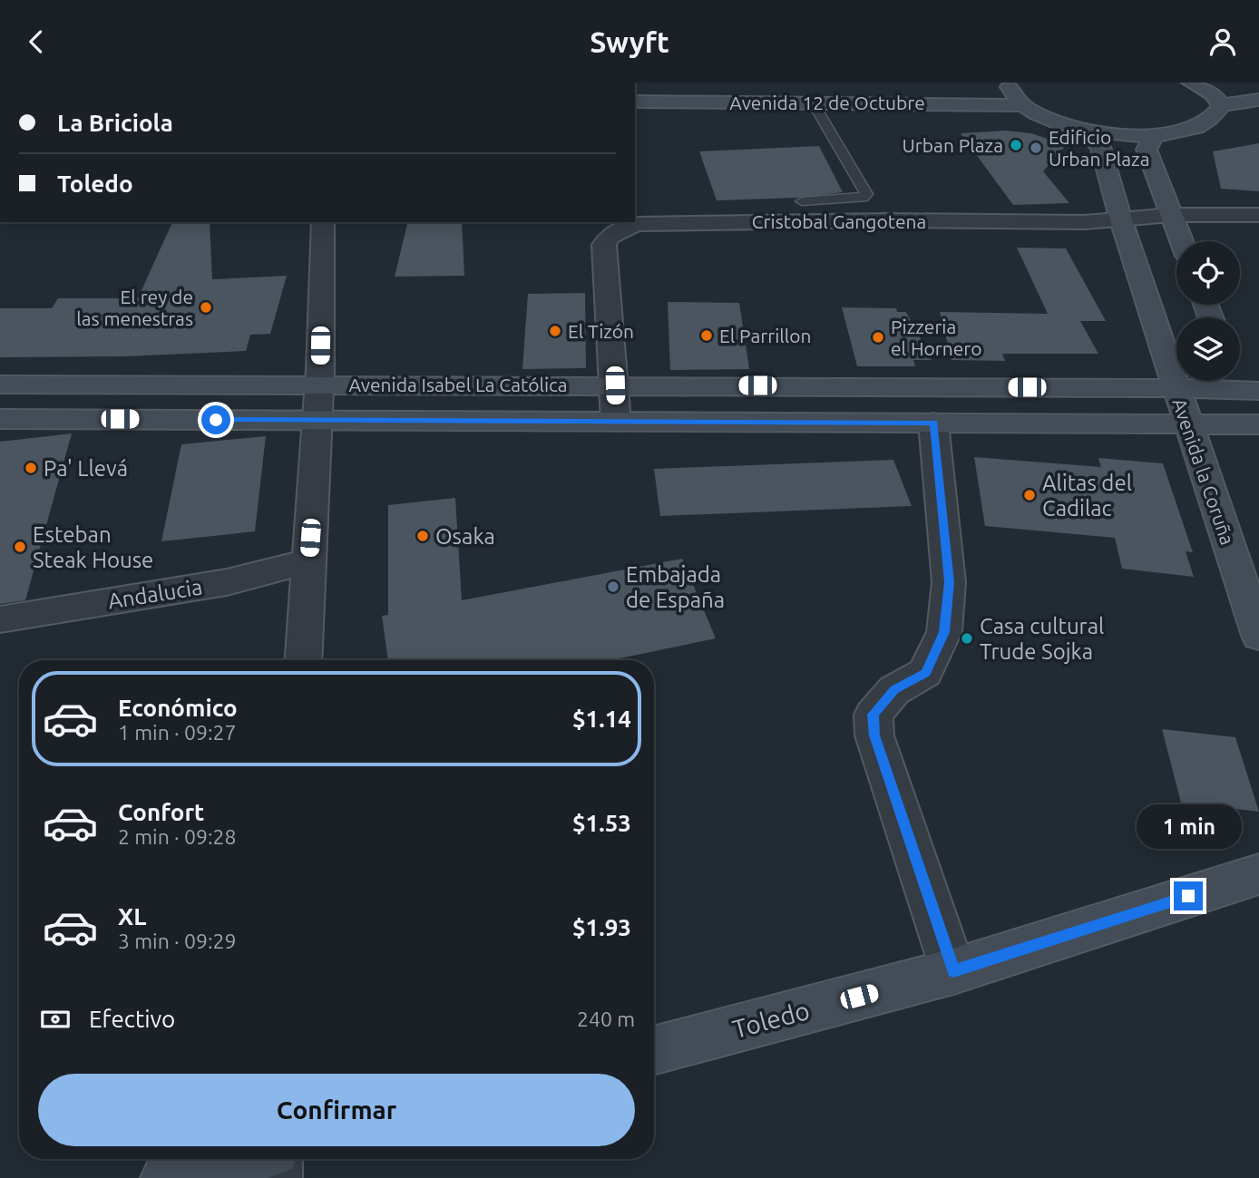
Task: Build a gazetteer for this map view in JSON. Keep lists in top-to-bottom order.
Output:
{
  "streets": {
    "main road": [
      "Avenida 12 de Octubre",
      "Avenida Isabel La Católica",
      "Avenida la Coruña",
      "Toledo"
    ],
    "street": ["Cristobal Gangotena", "Andalucia"]
  },
  "crossings": [
    ["Cristobal Gangotena", "Avenida Isabel La Católica"],
    ["Cristobal Gangotena", "Avenida la Coruña"],
    ["Avenida Isabel La Católica", "Avenida la Coruña"]
  ],
  "places": [
    "Urban Plaza",
    "Edificio Urban Plaza",
    "El rey de las menestras",
    "El Tizón",
    "El Parrillon",
    "Pizzeria el Hornero",
    "Pa' Llevá",
    "Alitas del Cadilac",
    "Osaka",
    "Esteban Steak House",
    "Embajada de España",
    "Casa cultural Trude Sojka"
  ],
  "page": {
    "header": "Swyft",
    "banner": ["La Briciola", "Toledo"],
    "list": [
      {
        "name": "Económico",
        "note": "1 min · 09:27",
        "value": "$1.14"
      },
      {
        "name": "Confort",
        "note": "2 min · 09:28",
        "value": "$1.53"
      },
      {
        "name": "XL",
        "note": "3 min · 09:29",
        "value": "$1.93"
      }
    ],
    "bubble": "1 min",
    "pay": ["Efectivo", "240 m"],
    "buttons": "Confirmar"
  }
}
